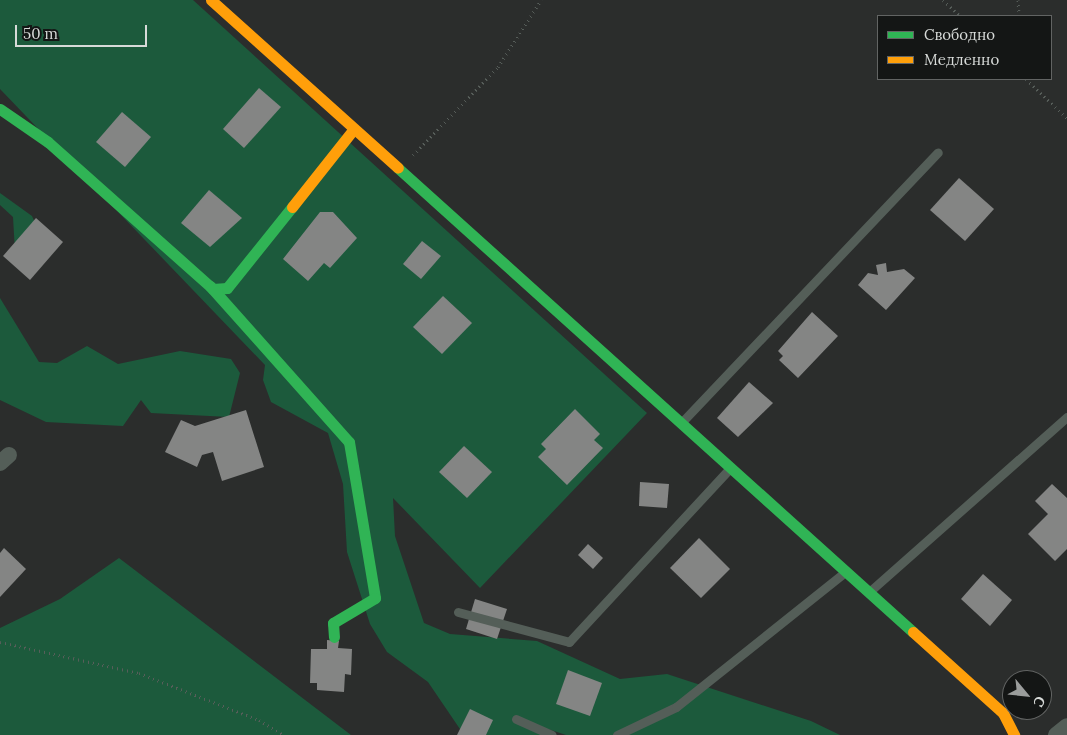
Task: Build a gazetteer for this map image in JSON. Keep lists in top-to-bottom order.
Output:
{
  "legend": ["Свободно", "Медленно"],
  "scale_bar": "50 m",
  "north": "bottom right"
}
